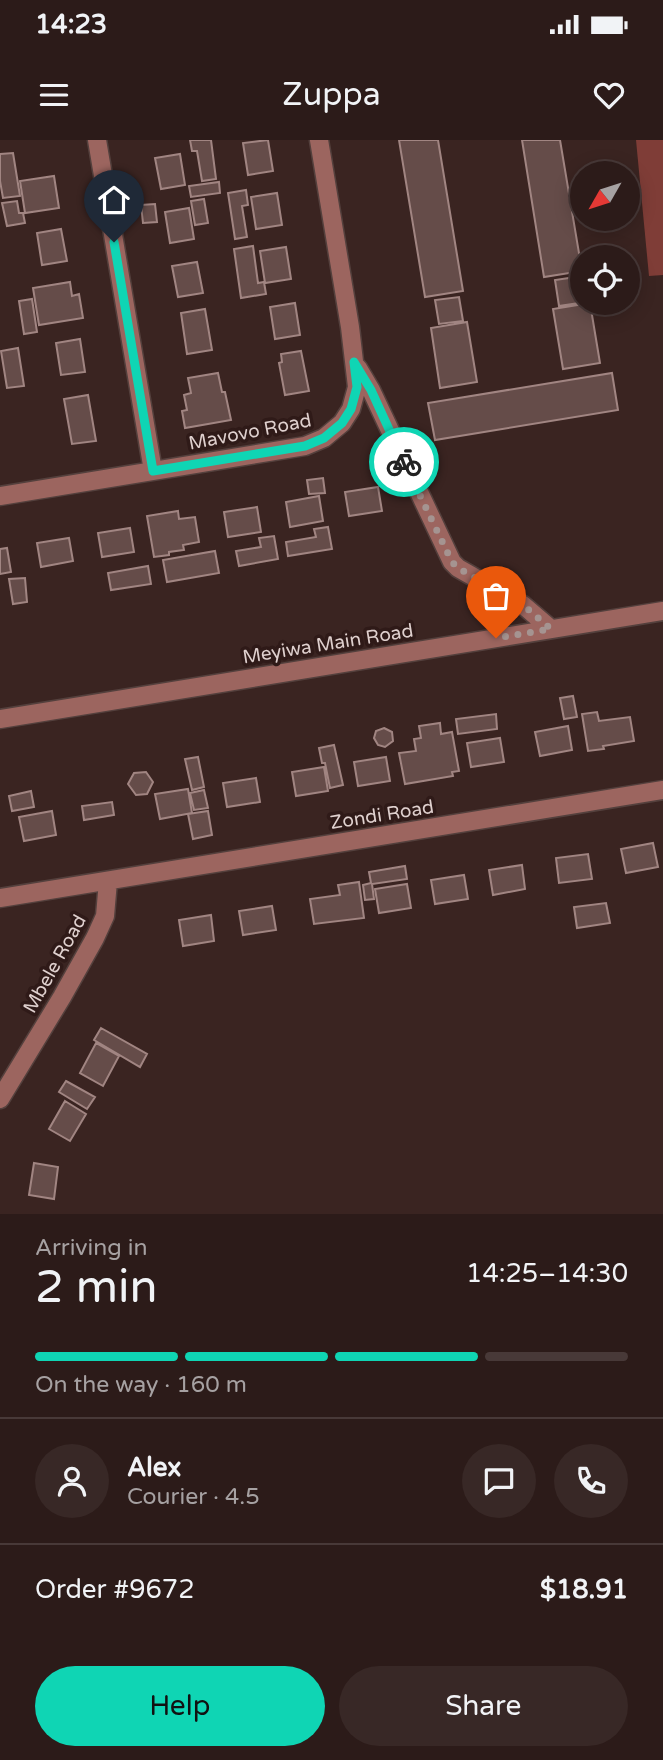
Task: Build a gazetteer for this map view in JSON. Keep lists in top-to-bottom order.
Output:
{
  "streets": {
    "street": [
      "Mavovo Road",
      "Meyiwa Main Road",
      "Zondi Road",
      "Mbele Road"
    ]
  },
  "crossings": [
    ["Zondi Road", "Mbele Road"]
  ],
  "north": "bottom left",
  "page": {
    "status": "14:23",
    "header": "Zuppa",
    "heading": ["2 min", "Arriving in", "14:25–14:30"],
    "panel": [
      "Alex",
      "Courier · 4.5",
      "Order #9672",
      "$18.91"
    ],
    "bar": "On the way · 160 m",
    "buttons": ["Help", "Share"]
  }
}
